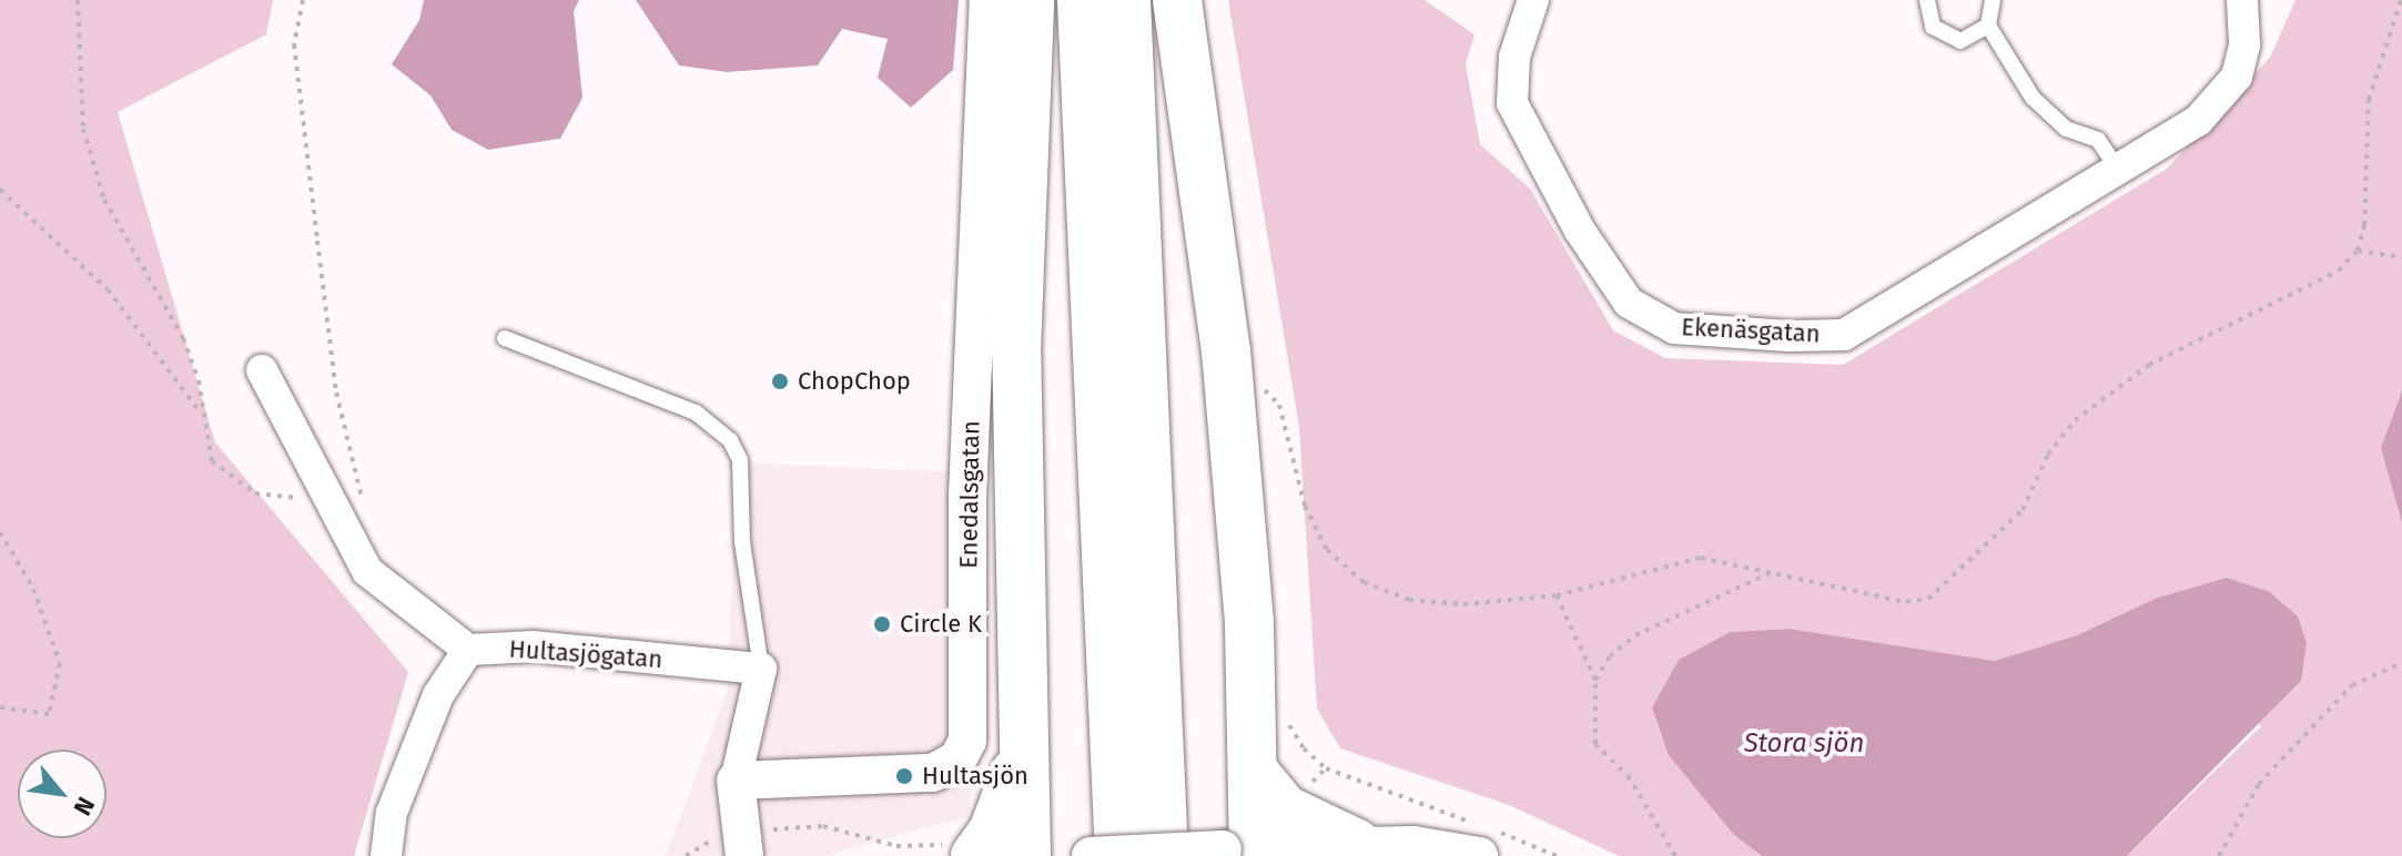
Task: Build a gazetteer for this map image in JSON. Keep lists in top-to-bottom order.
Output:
{
  "streets": {
    "street": ["Ekenäsgatan", "Enedalsgatan", "Hultasjögatan"]
  },
  "water": ["Stora sjön"],
  "places": ["ChopChop", "Circle K", "Hultasjön"],
  "north": "bottom right"
}
